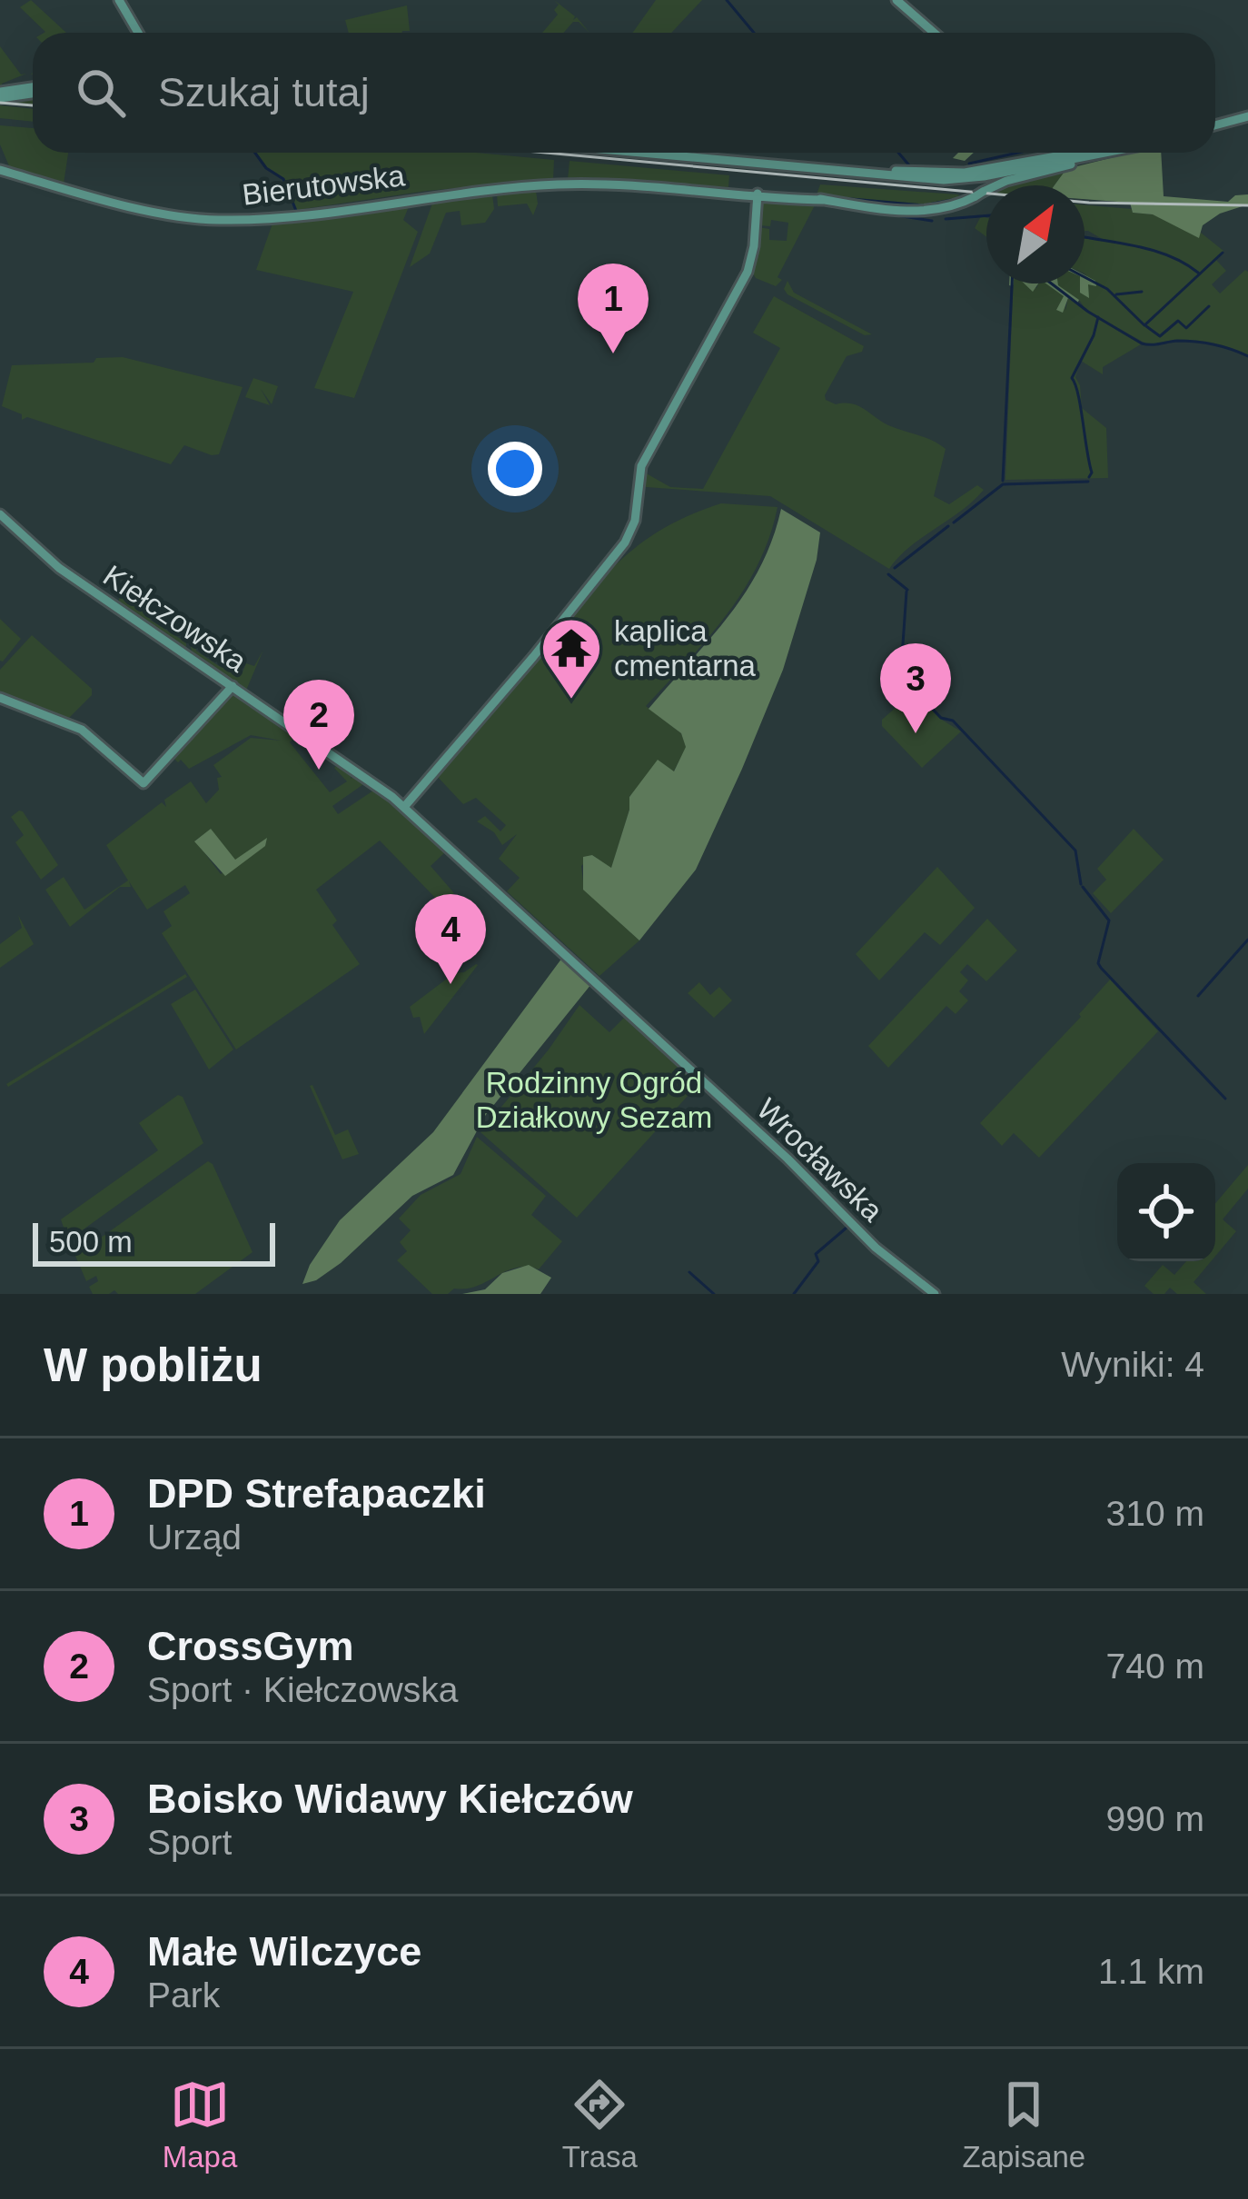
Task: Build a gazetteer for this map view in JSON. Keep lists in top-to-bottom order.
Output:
{
  "streets": {
    "street": ["Bierutowska", "Kiełczowska", "Wrocławska"]
  },
  "crossings": [
    ["Kiełczowska", "Wrocławska"]
  ],
  "parks": ["Rodzinny Ogród Działkowy Sezam"],
  "places": {
    "temple": ["kaplica cmentarna"]
  },
  "scale_bar": "500 m",
  "north": "top right",
  "page": {
    "search": "Szukaj tutaj",
    "pins": [
      "1",
      "3",
      "2",
      "4"
    ],
    "scale": "500 m",
    "heading": ["W pobliżu", "Wyniki: 4"],
    "list": [
      {
        "mark": "1",
        "name": "DPD Strefapaczki",
        "note": "Urząd",
        "value": "310 m"
      },
      {
        "mark": "2",
        "name": "CrossGym",
        "note": "Sport · Kiełczowska",
        "value": "740 m"
      },
      {
        "mark": "3",
        "name": "Boisko Widawy Kiełczów",
        "note": "Sport",
        "value": "990 m"
      },
      {
        "mark": "4",
        "name": "Małe Wilczyce",
        "note": "Park",
        "value": "1.1 km"
      }
    ],
    "nav": ["Mapa", "Trasa", "Zapisane"]
  }
}
